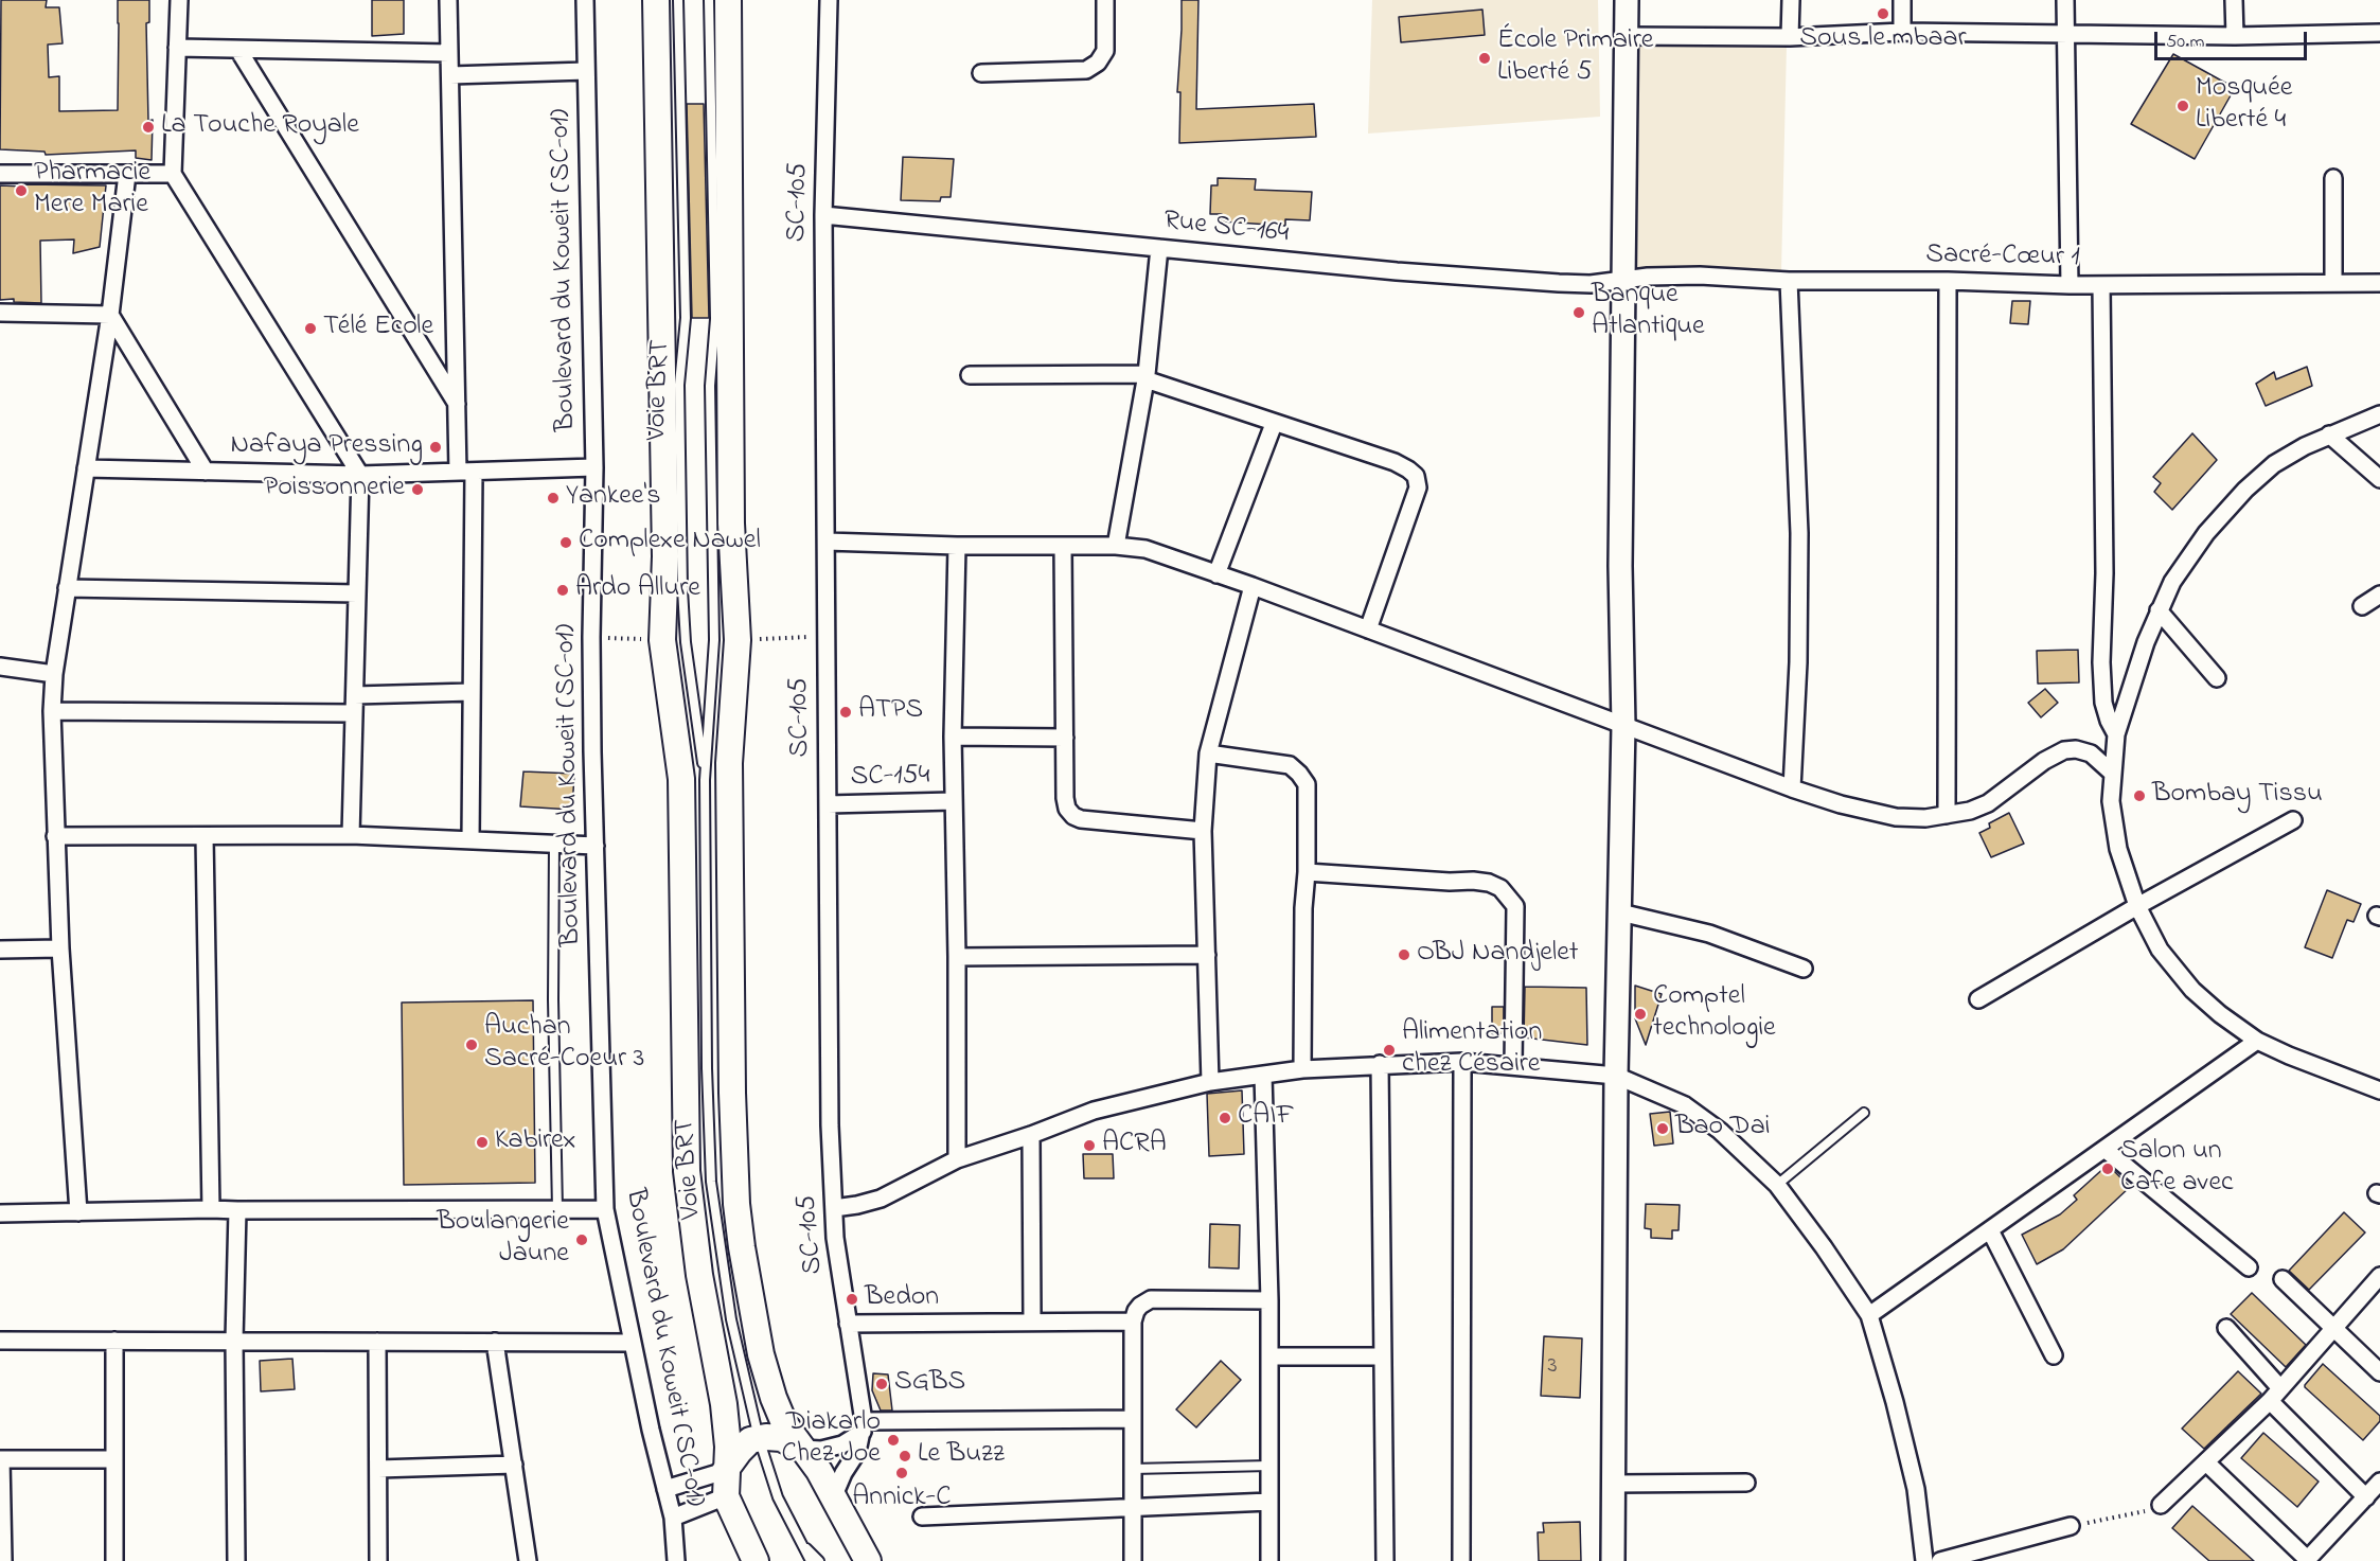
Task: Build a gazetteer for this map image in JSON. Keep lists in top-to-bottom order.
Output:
{
  "streets": {
    "street": [
      "SC-105",
      "Rue SC-164",
      "Sacré-Cœur 1",
      "Boulevard du Koweit (SC-01)",
      "SC-154"
    ],
    "lane": ["Voie BRT"]
  },
  "crossings": [
    ["SC-105", "Rue SC-164"],
    ["SC-105", "SC-154"],
    ["Rue SC-164", "Sacré-Cœur 1"]
  ],
  "places": [
    "Sous le mbaar",
    "École Primaire Liberté 5",
    "Mosquée Liberté 4",
    "La Touche Royale",
    "Pharmacie Mere Marie",
    "Banque Atlantique",
    "Télé Ecole",
    "Nafaya Pressing",
    "Poissonnerie",
    "Yankee's",
    "Complexe Nawel",
    "Ardo Allure",
    "ATPS",
    "Bombay Tissu",
    "OBJ Nandjelet",
    "Comptel technologie",
    "Auchan Sacré-Coeur 3",
    "Alimentation chez Césaire",
    "CAIF",
    "Bao Dai",
    "Kabirex",
    "ACRA",
    "Salon un Cafe avec",
    "Boulangerie Jaune",
    "Bedon",
    "SGBS",
    "Diakarlo Chez Joe",
    "Le Buzz",
    "Annick-C"
  ],
  "house_numbers": ["3"],
  "scale_bar": "50 m"
}
